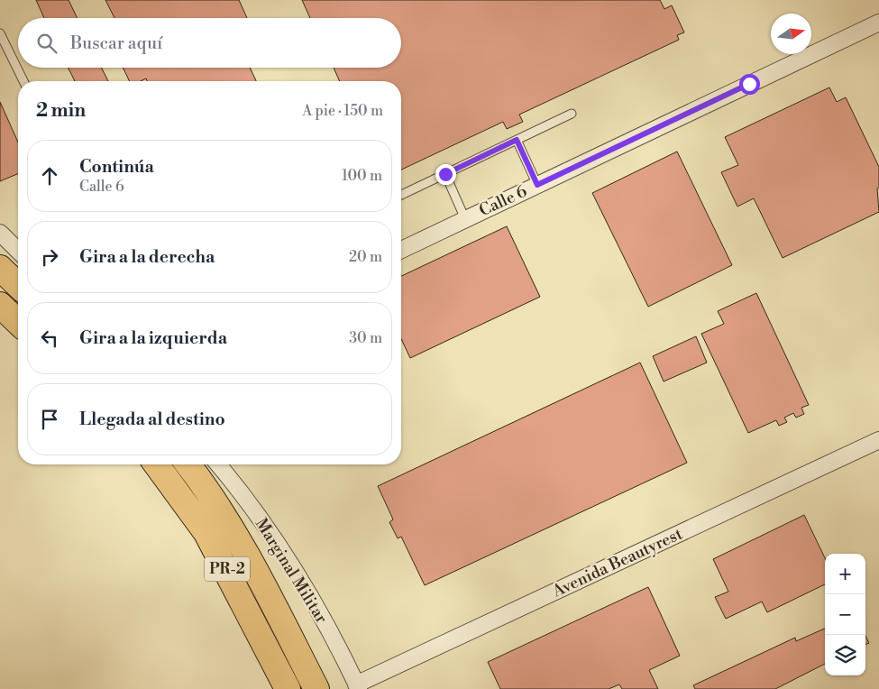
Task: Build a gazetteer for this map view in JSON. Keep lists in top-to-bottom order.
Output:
{
  "streets": {
    "main road": ["PR-2"],
    "street": ["Calle 6", "Avenida Beautyrest", "Marginal Militar"]
  },
  "crossings": [
    ["Avenida Beautyrest", "Marginal Militar"]
  ],
  "north": "right",
  "page": {
    "search": "Buscar aquí",
    "heading": ["2 min", "A pie · 150 m"],
    "list": [
      ["Continúa", "Calle 6", "100 m"],
      ["Gira a la derecha", "20 m"],
      ["Gira a la izquierda", "30 m"],
      "Llegada al destino"
    ],
    "map_buttons": ["+", "−"]
  }
}
